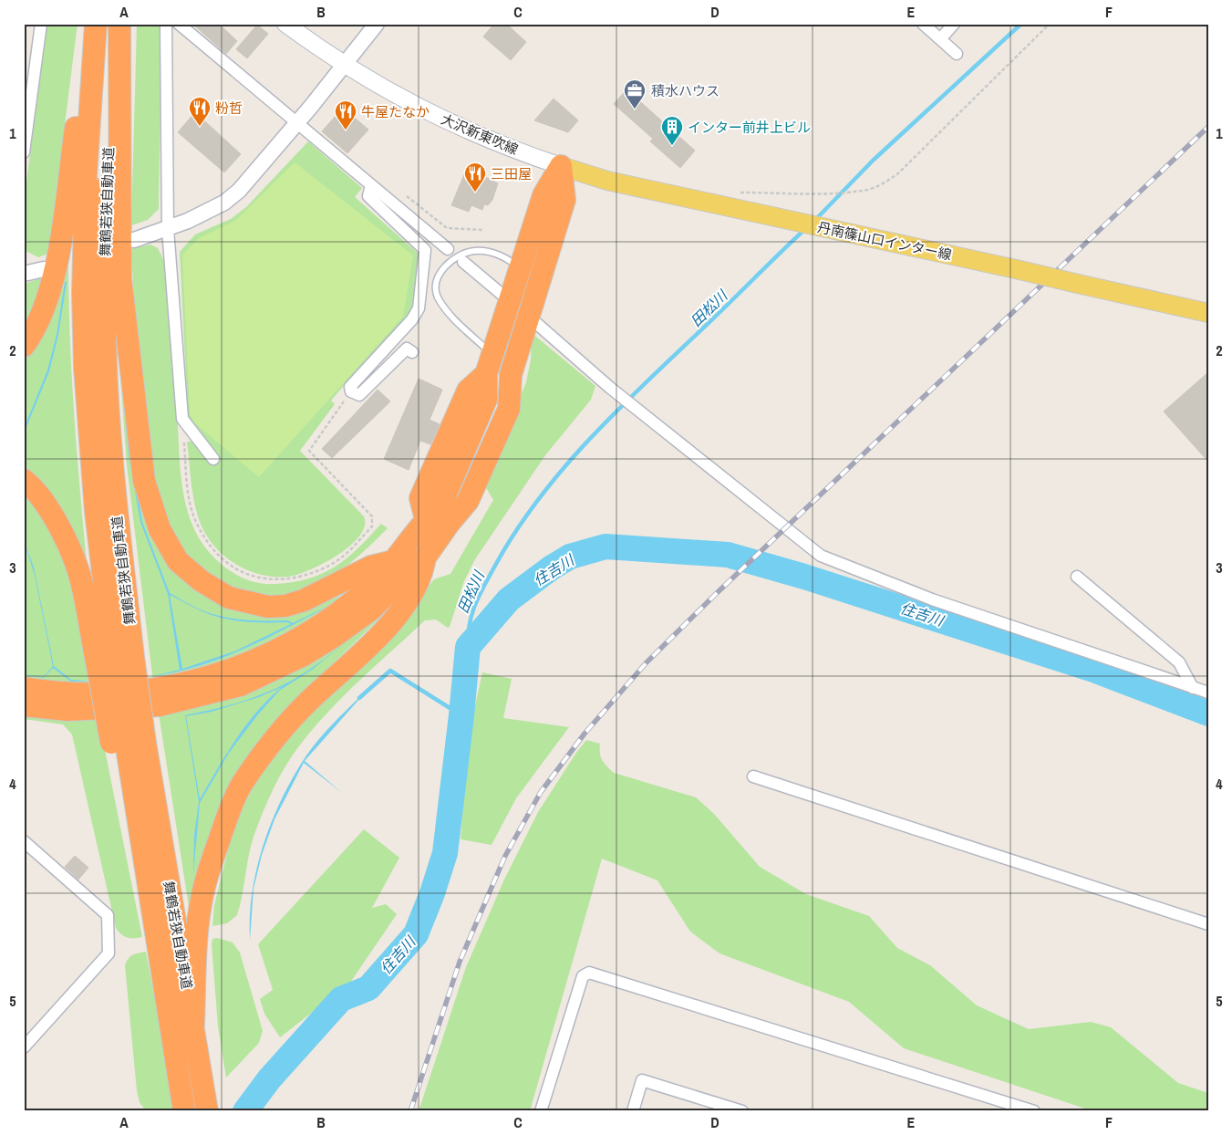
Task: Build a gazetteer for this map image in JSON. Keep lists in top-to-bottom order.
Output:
{
  "streets": {
    "highway": ["舞鶴若狭自動車道"],
    "main road": ["大沢新東吹線", "丹南篠山口インター線"]
  },
  "crossings": [
    ["大沢新東吹線", "丹南篠山口インター線"]
  ],
  "water": ["田松川", "住吉川"],
  "places": {
    "office": ["積水ハウス"],
    "restaurant": ["粉哲", "牛屋たなか", "三田屋"],
    "building": ["インター前井上ビル"]
  },
  "grid": {
    "columns": [
      "A",
      "B",
      "C",
      "D",
      "E",
      "F"
    ],
    "rows": [
      "1",
      "2",
      "3",
      "4",
      "5"
    ]
  }
}
